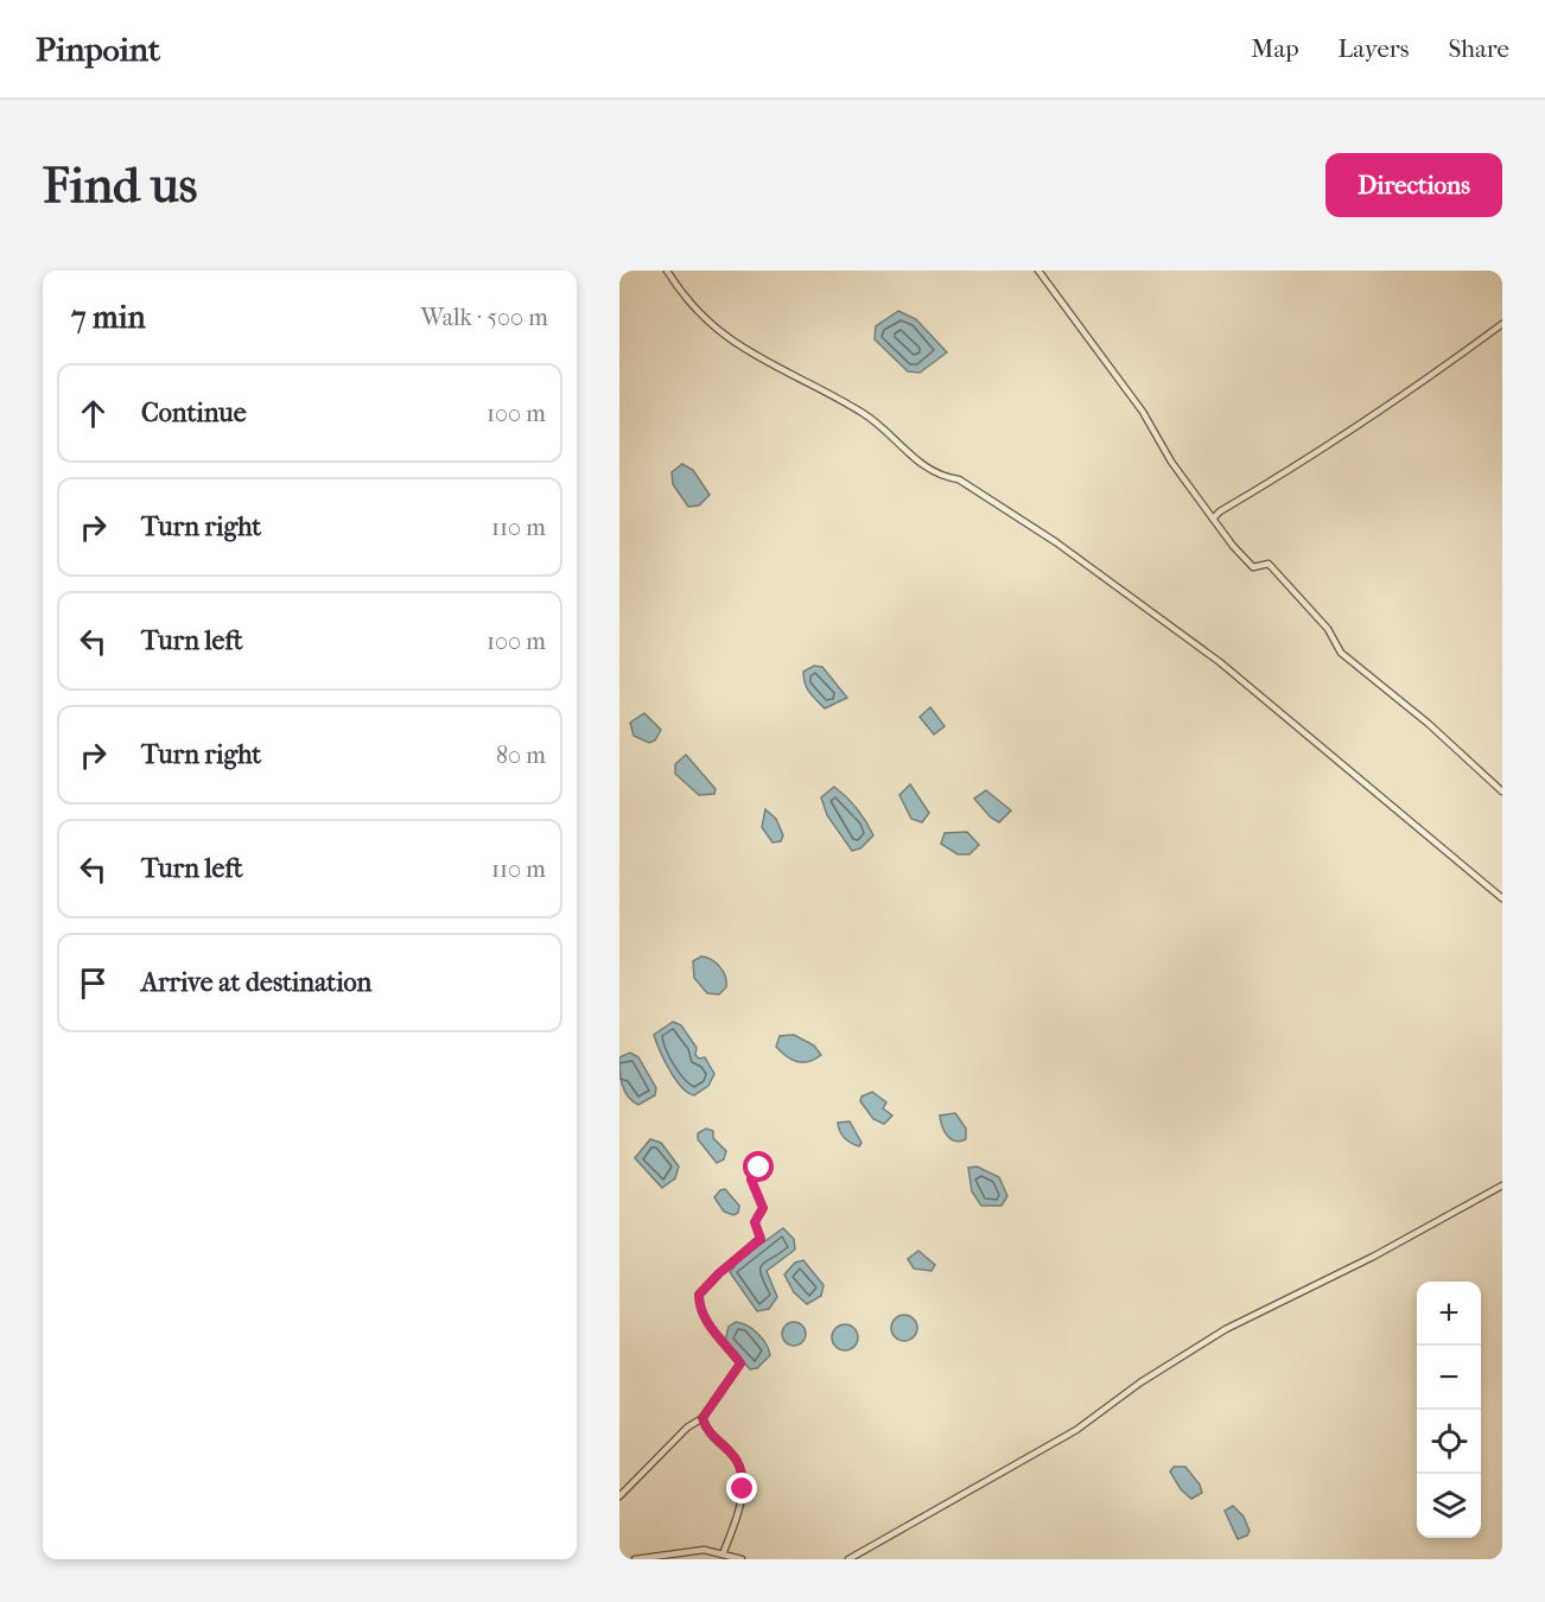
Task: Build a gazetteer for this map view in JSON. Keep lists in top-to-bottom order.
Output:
{
  "page": {
    "header": "Pinpoint",
    "nav": ["Map", "Layers", "Share"],
    "buttons": "Directions",
    "title": "Find us",
    "heading": ["7 min", "Walk · 500 m"],
    "list": [
      ["Continue", "100 m"],
      ["Turn right", "110 m"],
      ["Turn left", "100 m"],
      ["Turn right", "80 m"],
      ["Turn left", "110 m"],
      "Arrive at destination"
    ],
    "map_buttons": ["+", "−"]
  }
}
